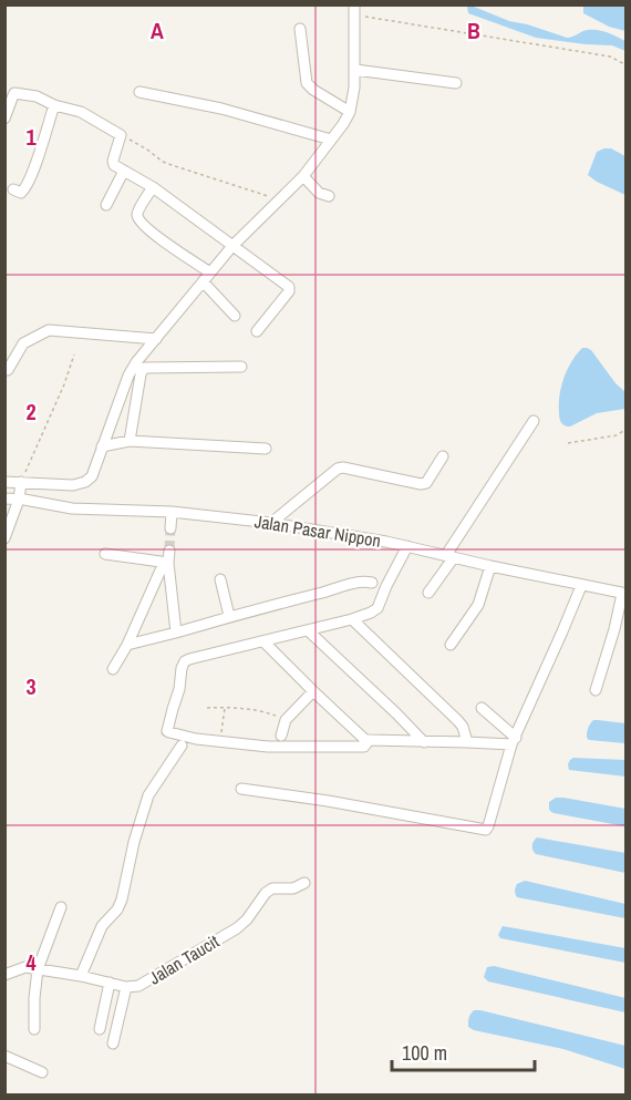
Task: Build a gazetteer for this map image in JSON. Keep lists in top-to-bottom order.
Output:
{
  "streets": {
    "street": ["Jalan Pasar Nippon", "Jalan Taucit"]
  },
  "scale_bar": "100 m",
  "grid": {
    "columns": ["A", "B"],
    "rows": [
      "1",
      "2",
      "3",
      "4"
    ]
  }
}
